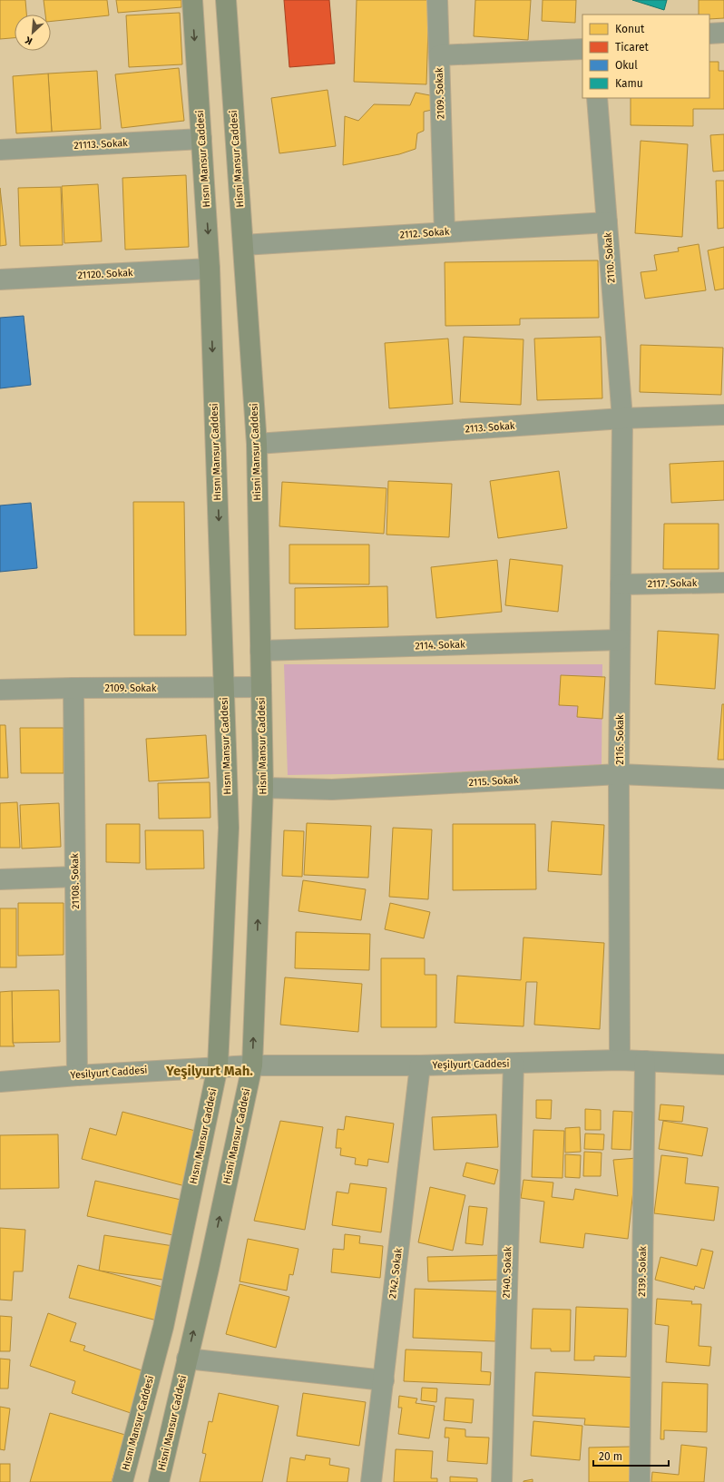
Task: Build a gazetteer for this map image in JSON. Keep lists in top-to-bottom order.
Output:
{
  "streets": {
    "main road": ["Hısnı Mansur Caddesi", "Hisni Mansur Caddesi"],
    "street": [
      "2109. Sokak",
      "21113. Sokak",
      "2112. Sokak",
      "2110. Sokak",
      "21120. Sokak",
      "2113. Sokak",
      "2117. Sokak",
      "2114. Sokak",
      "2116. Sokak",
      "2115. Sokak",
      "21108. Sokak",
      "Yeşilyurt Caddesi",
      "Yesilyurt Caddesi",
      "2139. Sokak",
      "2140. Sokak",
      "2142. Sokak"
    ]
  },
  "crossings": [
    ["2109. Sokak", "Hısnı Mansur Caddesi"],
    ["2109. Sokak", "Hisni Mansur Caddesi"],
    ["2109. Sokak", "2112. Sokak"],
    ["2109. Sokak", "21108. Sokak"],
    ["21113. Sokak", "Hısnı Mansur Caddesi"],
    ["Hısnı Mansur Caddesi", "21120. Sokak"],
    ["Hısnı Mansur Caddesi", "Yeşilyurt Caddesi"],
    ["Hısnı Mansur Caddesi", "Yesilyurt Caddesi"],
    ["Hisni Mansur Caddesi", "2112. Sokak"],
    ["Hisni Mansur Caddesi", "2113. Sokak"],
    ["Hisni Mansur Caddesi", "2114. Sokak"],
    ["Hisni Mansur Caddesi", "2115. Sokak"],
    ["Hisni Mansur Caddesi", "Yeşilyurt Caddesi"],
    ["2112. Sokak", "2110. Sokak"],
    ["2110. Sokak", "2113. Sokak"],
    ["2110. Sokak", "2116. Sokak"],
    ["2113. Sokak", "2116. Sokak"],
    ["2117. Sokak", "2116. Sokak"],
    ["2114. Sokak", "2116. Sokak"],
    ["2116. Sokak", "2115. Sokak"],
    ["2116. Sokak", "Yeşilyurt Caddesi"],
    ["21108. Sokak", "Yesilyurt Caddesi"],
    ["Yeşilyurt Caddesi", "Yesilyurt Caddesi"],
    ["Yeşilyurt Caddesi", "2139. Sokak"],
    ["Yeşilyurt Caddesi", "2140. Sokak"],
    ["Yeşilyurt Caddesi", "2142. Sokak"]
  ],
  "one_way": ["Hısnı Mansur Caddesi", "Hisni Mansur Caddesi"],
  "districts": ["Yeşilyurt Mah."],
  "legend": [
    "Konut",
    "Ticaret",
    "Okul",
    "Kamu"
  ],
  "scale_bar": "20 m",
  "north": "bottom left"
}
